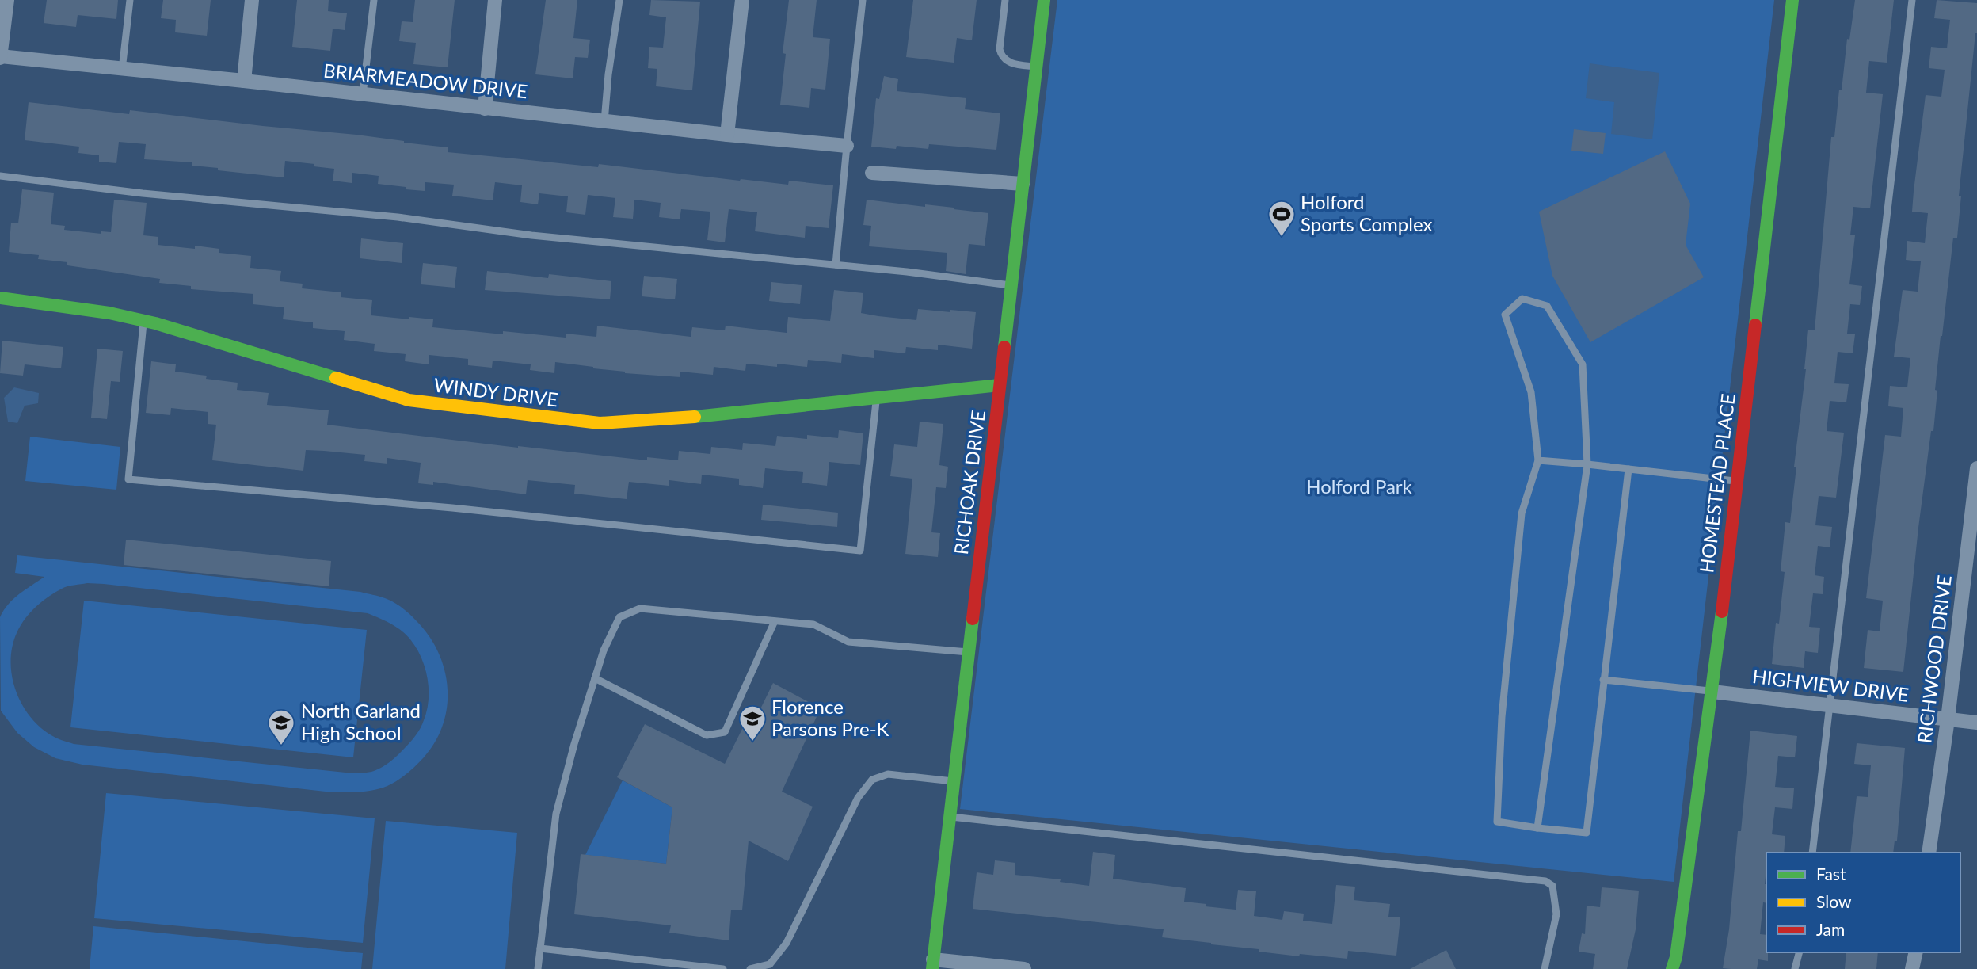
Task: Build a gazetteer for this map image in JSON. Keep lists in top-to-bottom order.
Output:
{
  "streets": {
    "street": [
      "BRIARMEADOW DRIVE",
      "WINDY DRIVE",
      "RICHOAK DRIVE",
      "HOMESTEAD PLACE",
      "RICHWOOD DRIVE",
      "HIGHVIEW DRIVE"
    ]
  },
  "crossings": [
    ["WINDY DRIVE", "RICHOAK DRIVE"],
    ["HOMESTEAD PLACE", "HIGHVIEW DRIVE"],
    ["RICHWOOD DRIVE", "HIGHVIEW DRIVE"]
  ],
  "parks": ["Holford Park"],
  "places": {
    "sports": ["Holford Sports Complex"],
    "school or university": ["Florence Parsons Pre-K", "North Garland High School"]
  },
  "legend": ["Fast", "Slow", "Jam"]
}
